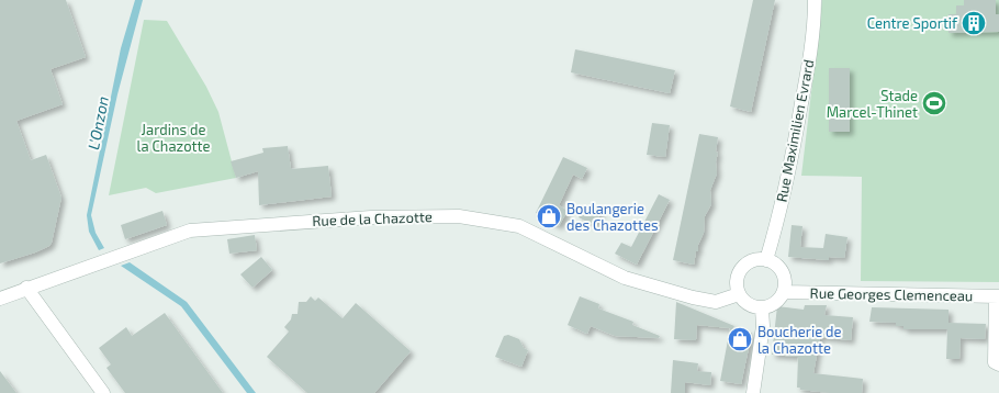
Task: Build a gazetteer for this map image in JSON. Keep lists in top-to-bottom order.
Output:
{
  "streets": {
    "street": ["Rue Maximilien Evrard", "Rue de la Chazotte", "Rue Georges Clemenceau"]
  },
  "crossings": [
    ["Rue Maximilien Evrard", "Rue de la Chazotte"],
    ["Rue Maximilien Evrard", "Rue Georges Clemenceau"],
    ["Rue de la Chazotte", "Rue Georges Clemenceau"]
  ],
  "water": ["L'Onzon"],
  "parks": ["Jardins de la Chazotte"],
  "places": {
    "building": ["Centre Sportif"],
    "sports": ["Stade Marcel-Thinet"],
    "shop": ["Boulangerie des Chazottes", "Boucherie de la Chazotte"]
  }
}
